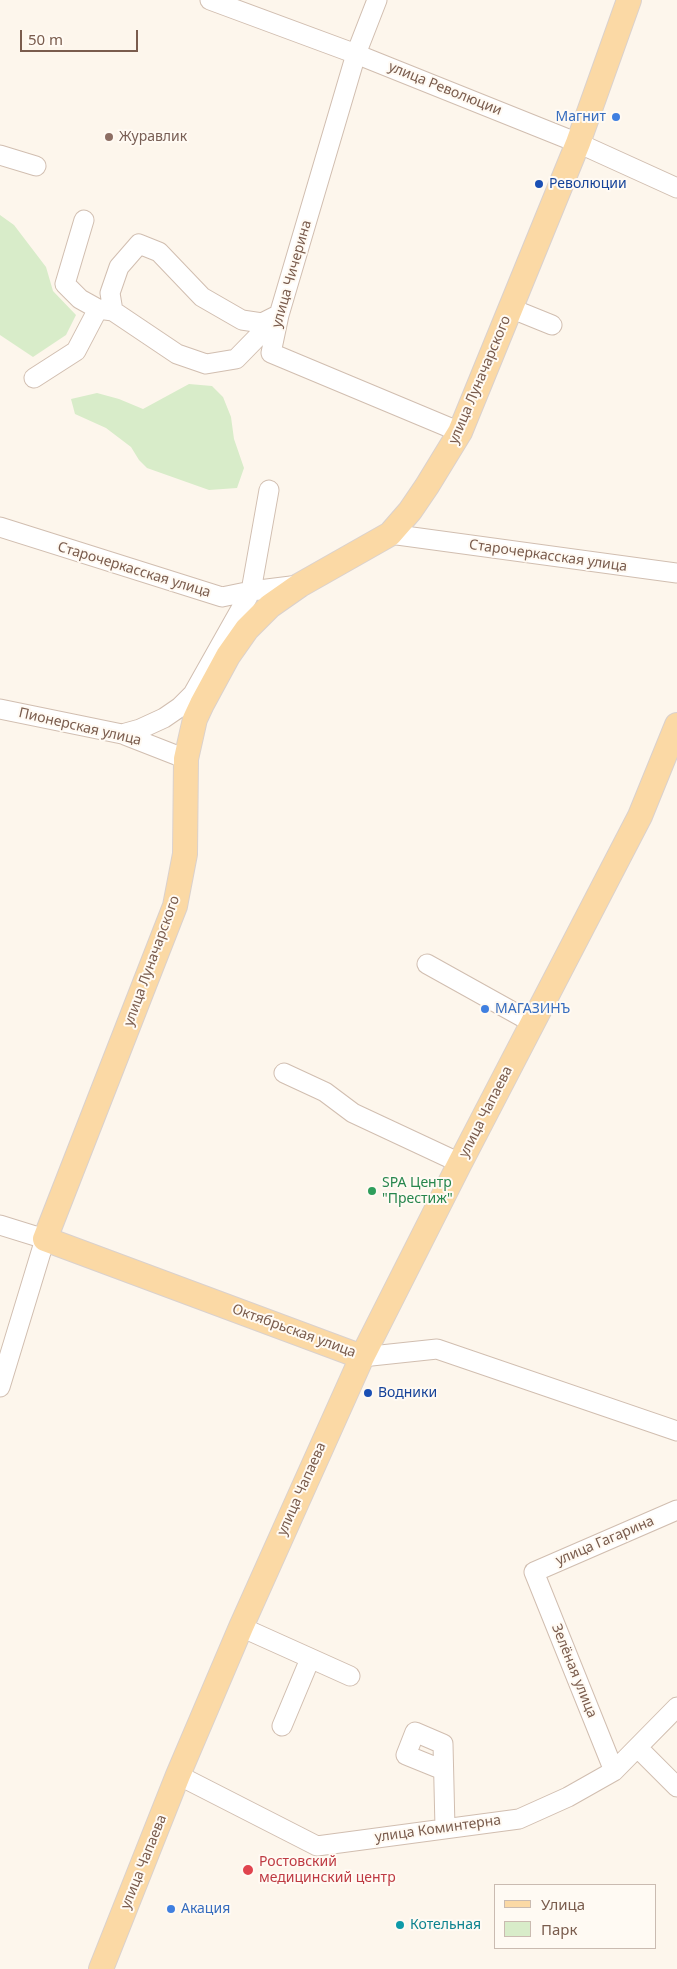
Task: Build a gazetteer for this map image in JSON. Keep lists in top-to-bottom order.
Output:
{
  "streets": {
    "main road": ["улица Луначарского", "улица Чапаева", "Октябрьская улица"],
    "street": [
      "улица Революции",
      "улица Чичерина",
      "Старочеркасская улица",
      "Пионерская улица",
      "улица Гагарина",
      "Зелёная улица",
      "улица Коминтерна"
    ]
  },
  "crossings": [
    ["улица Революции", "улица Чичерина"],
    ["улица Революции", "улица Луначарского"],
    ["улица Чичерина", "улица Луначарского"],
    ["улица Луначарского", "Старочеркасская улица"],
    ["улица Луначарского", "Пионерская улица"],
    ["улица Луначарского", "Октябрьская улица"],
    ["улица Чапаева", "Октябрьская улица"],
    ["улица Чапаева", "улица Коминтерна"],
    ["улица Гагарина", "Зелёная улица"],
    ["Зелёная улица", "улица Коминтерна"]
  ],
  "places": [
    "Магнит",
    "Журавлик",
    "Революции",
    "МАГАЗИНЪ",
    "SPA Центр \"Престиж\"",
    "Водники",
    "Ростовский медицинский центр",
    "Акация",
    "Котельная"
  ],
  "legend": ["Улица", "Парк"],
  "scale_bar": "50 m"
}
